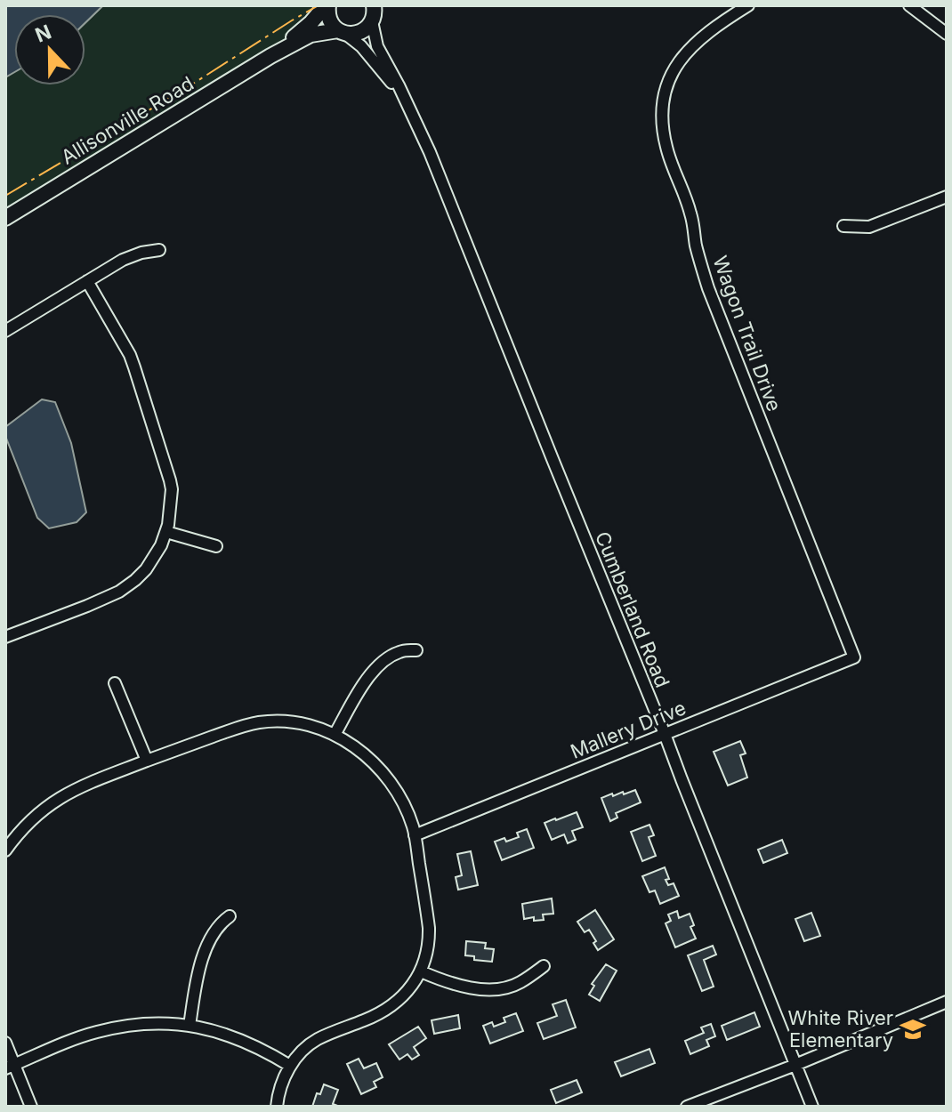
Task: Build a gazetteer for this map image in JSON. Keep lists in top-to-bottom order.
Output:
{
  "streets": {
    "main road": ["Allisonville Road"],
    "street": ["Wagon Trail Drive", "Cumberland Road", "Mallery Drive"]
  },
  "crossings": [
    ["Allisonville Road", "Cumberland Road"],
    ["Wagon Trail Drive", "Mallery Drive"],
    ["Cumberland Road", "Mallery Drive"]
  ],
  "places": {
    "school or university": ["White River Elementary"]
  },
  "north": "top"
}
